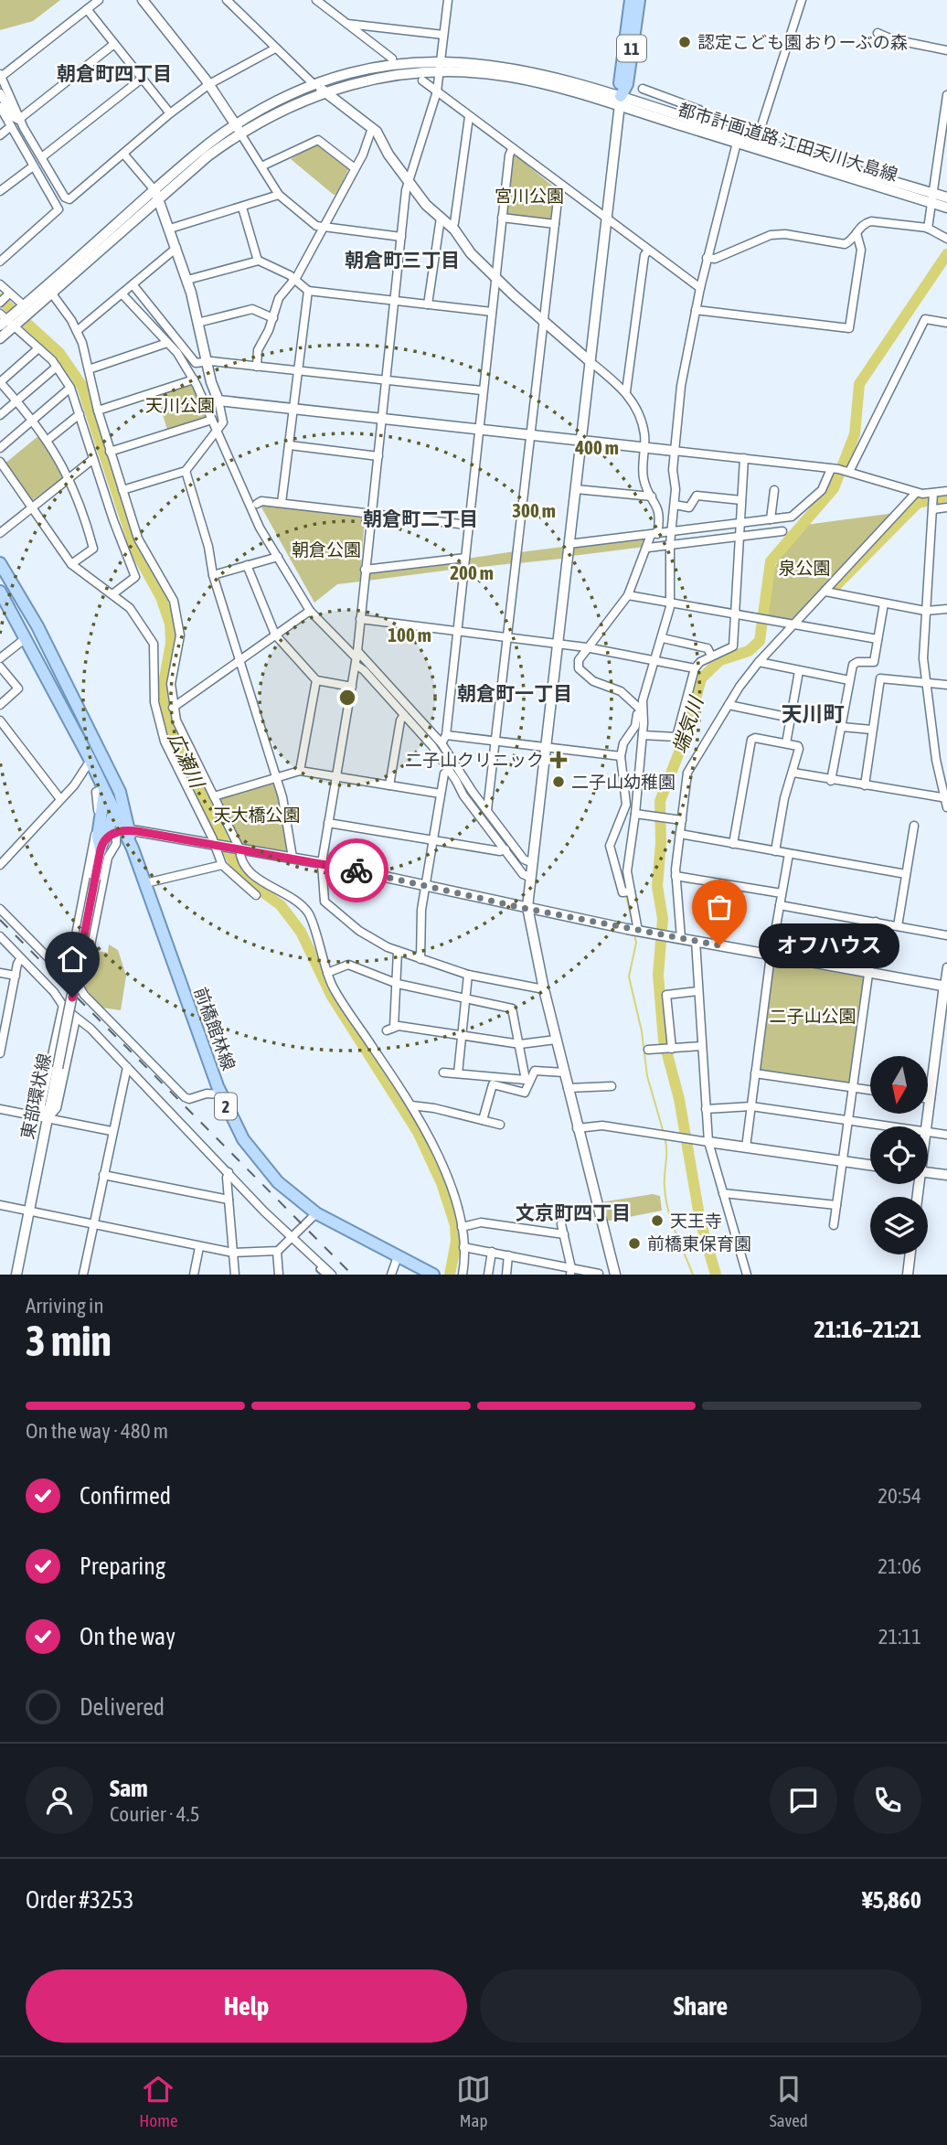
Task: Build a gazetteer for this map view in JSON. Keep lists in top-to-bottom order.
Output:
{
  "streets": {
    "main road": ["11", "前橋館林線", "2"],
    "street": ["都市計画道路 江田天川大島線", "東部環状線"]
  },
  "crossings": [
    ["11", "都市計画道路 江田天川大島線"],
    ["前橋館林線", "東部環状線"]
  ],
  "districts": [
    "朝倉町四丁目",
    "朝倉町三丁目",
    "朝倉町二丁目",
    "朝倉町一丁目",
    "天川町",
    "文京町四丁目"
  ],
  "water": ["端気川", "広瀬川"],
  "parks": [
    "宮川公園",
    "天川公園",
    "朝倉公園",
    "泉公園",
    "天大橋公園",
    "二子山公園"
  ],
  "places": {
    "other": [
      "認定こども園 おりーぶの森",
      "二子山幼稚園",
      "オフハウス",
      "天王寺",
      "前橋東保育園"
    ],
    "health": ["二子山クリニック"]
  },
  "north": "bottom",
  "page": {
    "bubble": "オフハウス",
    "heading": ["3 min", "Arriving in", "21:16–21:21"],
    "panel": [
      "Sam",
      "Courier · 4.5",
      "Order #3253",
      "¥5,860"
    ],
    "bar": "On the way · 480 m",
    "list": [
      ["Confirmed", "20:54"],
      ["Preparing", "21:06"],
      ["On the way", "21:11"],
      "Delivered"
    ],
    "buttons": ["Help", "Share"],
    "tabs": ["Home", "Map", "Saved"]
  },
  "rings": [
    "400 m",
    "300 m",
    "200 m",
    "100 m"
  ]
}
